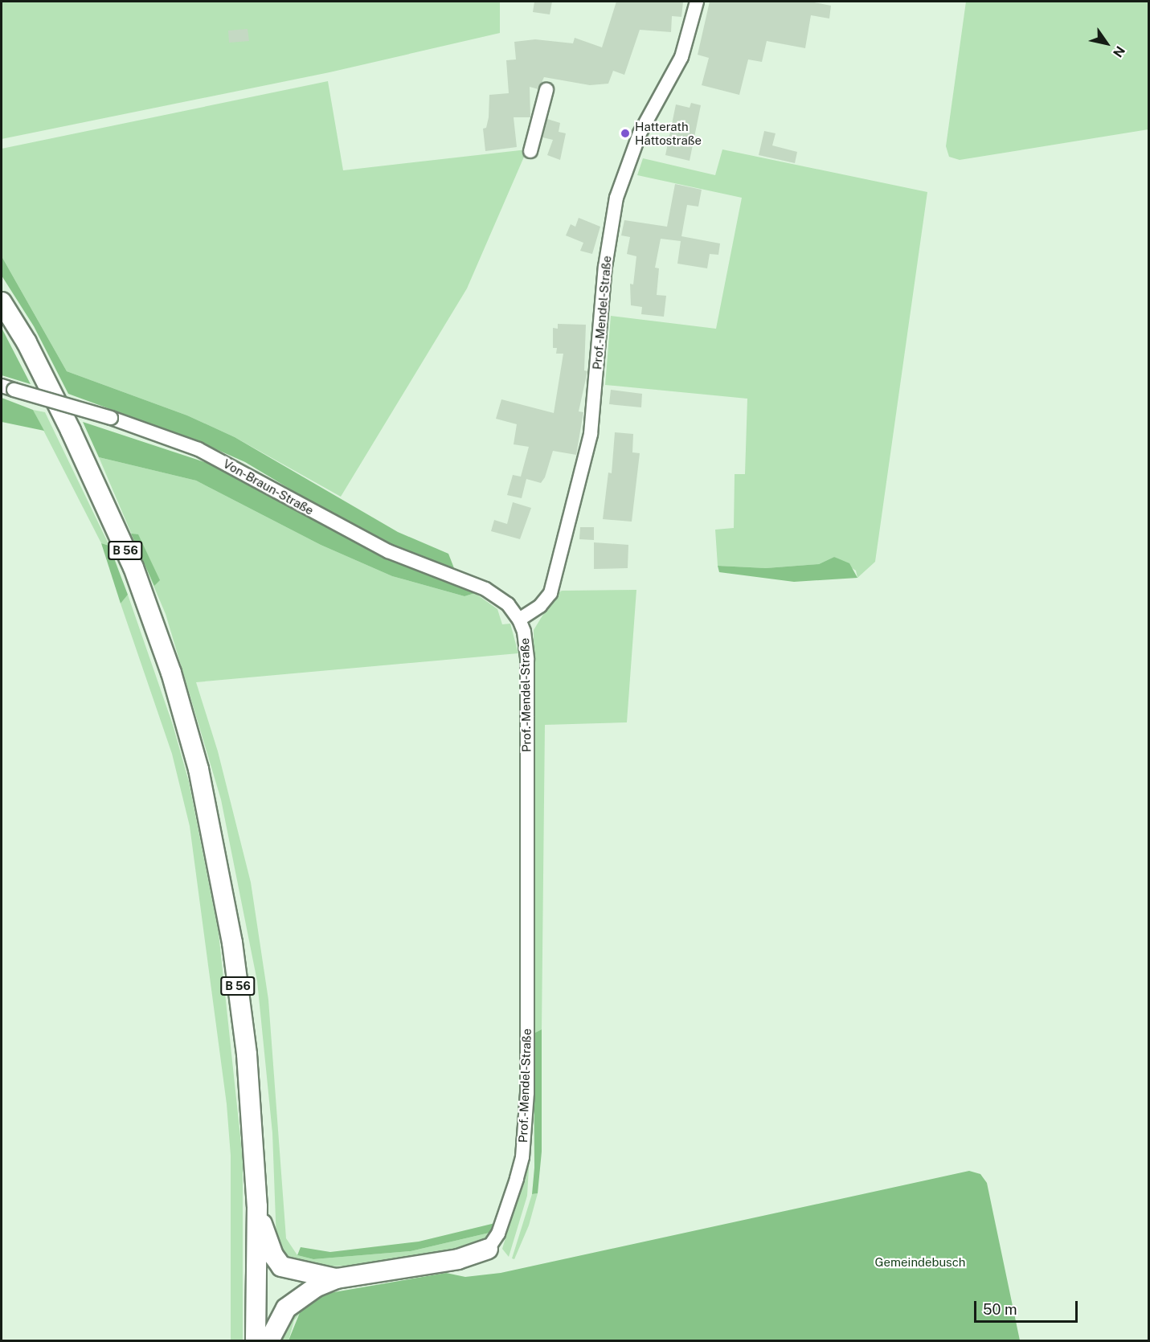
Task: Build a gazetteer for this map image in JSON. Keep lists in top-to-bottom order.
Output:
{
  "streets": {
    "highway": ["B 56"],
    "street": ["Prof.-Mendel-Straße", "Von-Braun-Straße"]
  },
  "crossings": [
    ["Prof.-Mendel-Straße", "Von-Braun-Straße"]
  ],
  "parks": ["Gemeindebusch"],
  "places": ["Hatterath Hattostraße"],
  "scale_bar": "50 m",
  "north": "bottom right"
}
